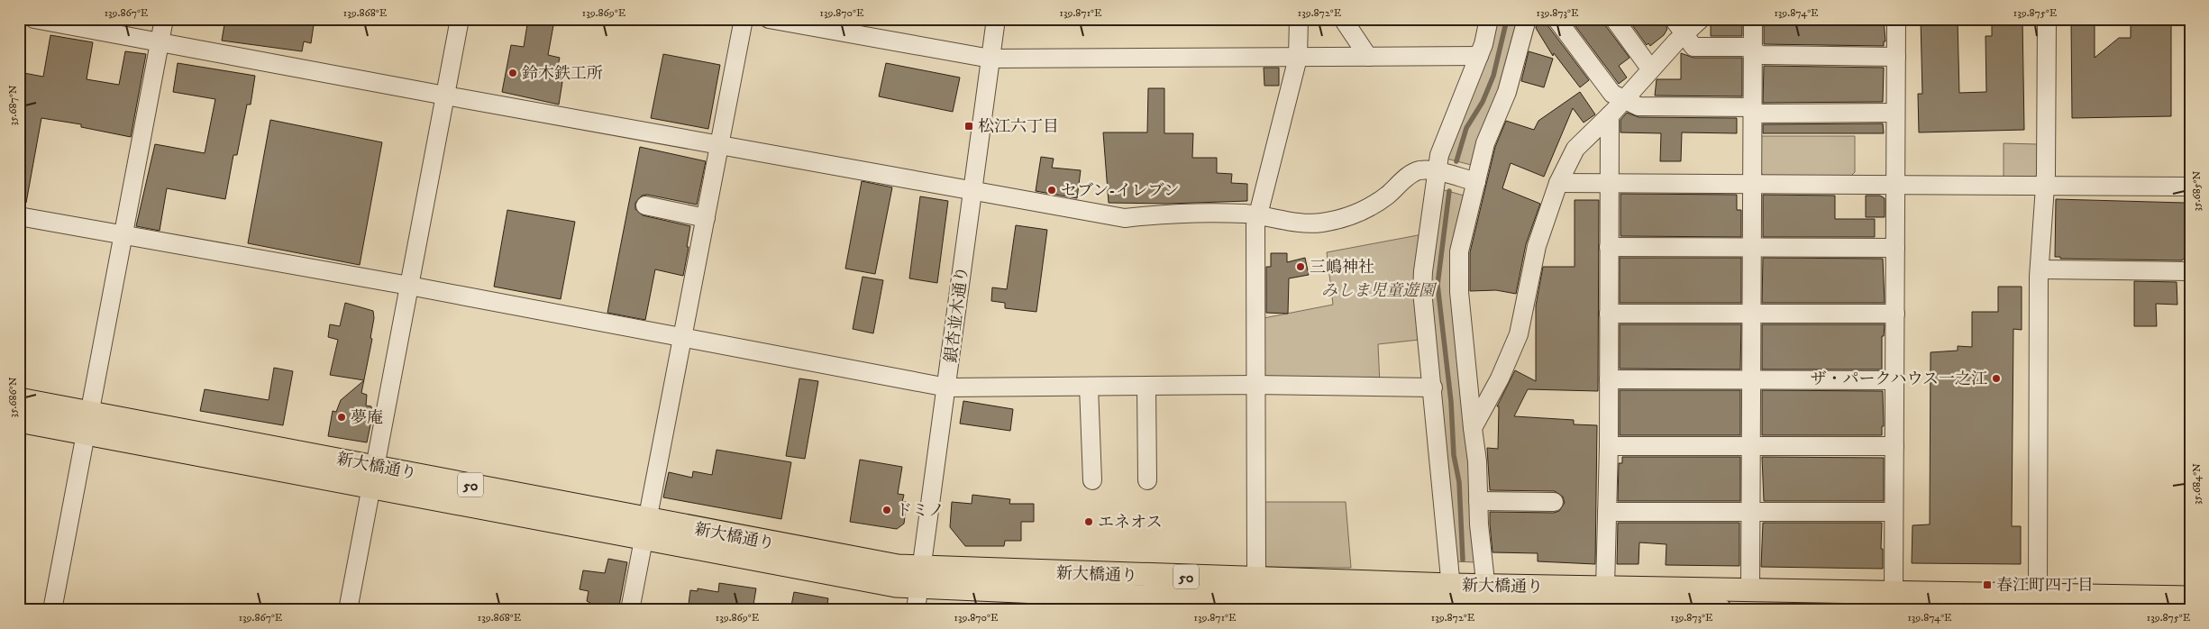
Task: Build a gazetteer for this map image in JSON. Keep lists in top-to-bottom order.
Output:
{
  "streets": {
    "main road": ["新大橋通り", "50"],
    "street": ["銀杏並木通り"]
  },
  "crossings": [
    ["銀杏並木通り", "新大橋通り"]
  ],
  "parks": ["みしま児童遊園"],
  "places": {
    "other": [
      "鈴木鉄工所",
      "セブン-イレブン",
      "三嶋神社",
      "ザ・パークハウス一之江",
      "夢庵",
      "ドミノ",
      "エネオス"
    ],
    "transit": ["松江六丁目", "春江町四丁目"]
  },
  "coordinates": [
    "139.867°E",
    "139.868°E",
    "139.869°E",
    "139.870°E",
    "139.871°E",
    "139.872°E",
    "139.873°E",
    "139.874°E",
    "139.875°E",
    "35.687°N",
    "35.685°N",
    "35.686°N",
    "35.684°N"
  ]
}
